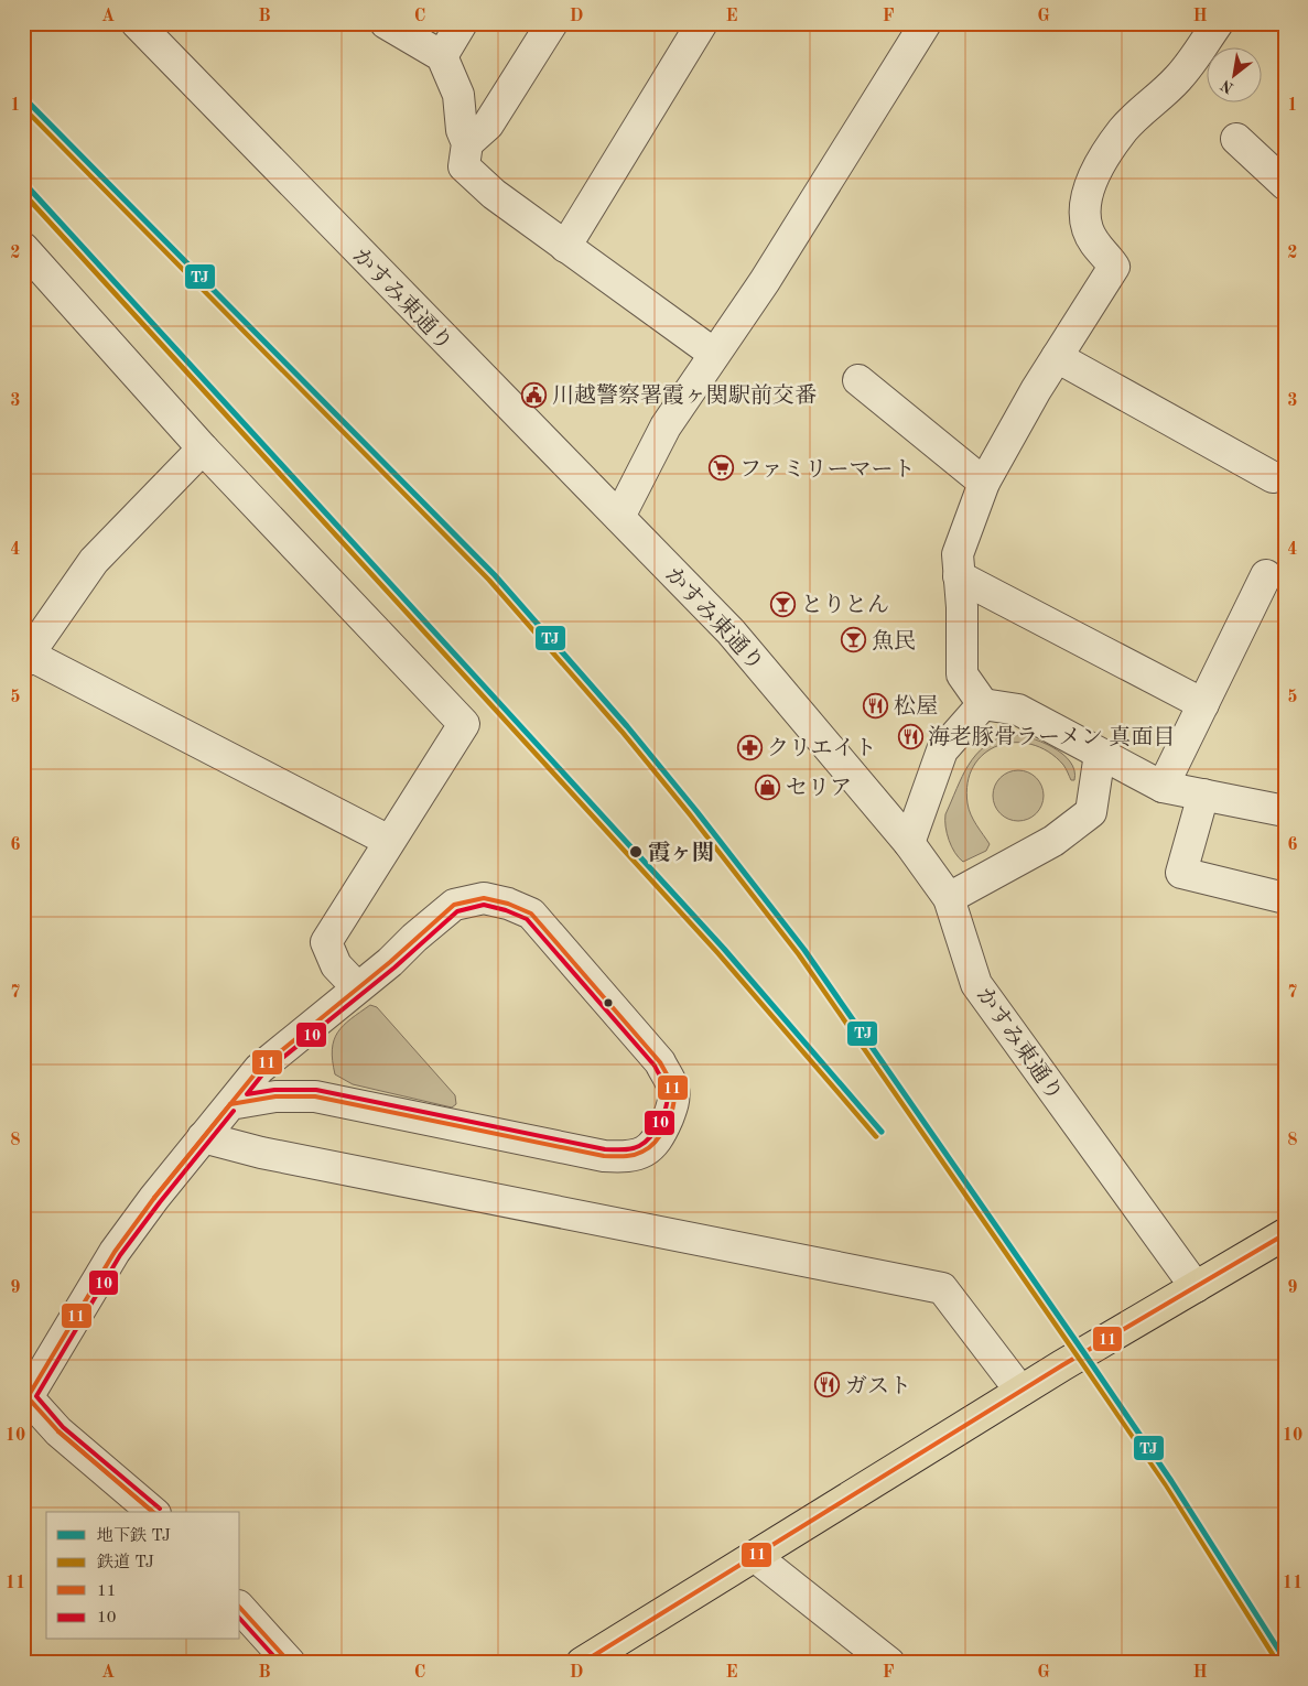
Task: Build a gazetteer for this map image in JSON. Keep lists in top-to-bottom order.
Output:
{
  "streets": {
    "street": ["かすみ東通り"]
  },
  "places": {
    "public building": ["川越警察署霞ヶ関駅前交番"],
    "supermarket": ["ファミリーマート"],
    "bar": ["とりとん", "魚民"],
    "restaurant": ["松屋", "海老豚骨ラーメン 真面目", "ガスト"],
    "pharmacy": ["クリエイト"],
    "shop": ["セリア"],
    "other": ["霞ヶ関"]
  },
  "lines": [
    "metro line TJ",
    "rail line TJ",
    "transit line 11",
    "transit line 10"
  ],
  "legend": [
    "地下鉄 TJ",
    "鉄道 TJ",
    "11",
    "10"
  ],
  "north": "bottom left",
  "grid": {
    "columns": [
      "A",
      "B",
      "C",
      "D",
      "E",
      "F",
      "G",
      "H"
    ],
    "rows": [
      "1",
      "2",
      "3",
      "4",
      "5",
      "6",
      "7",
      "8",
      "9",
      "10",
      "11"
    ]
  }
}
